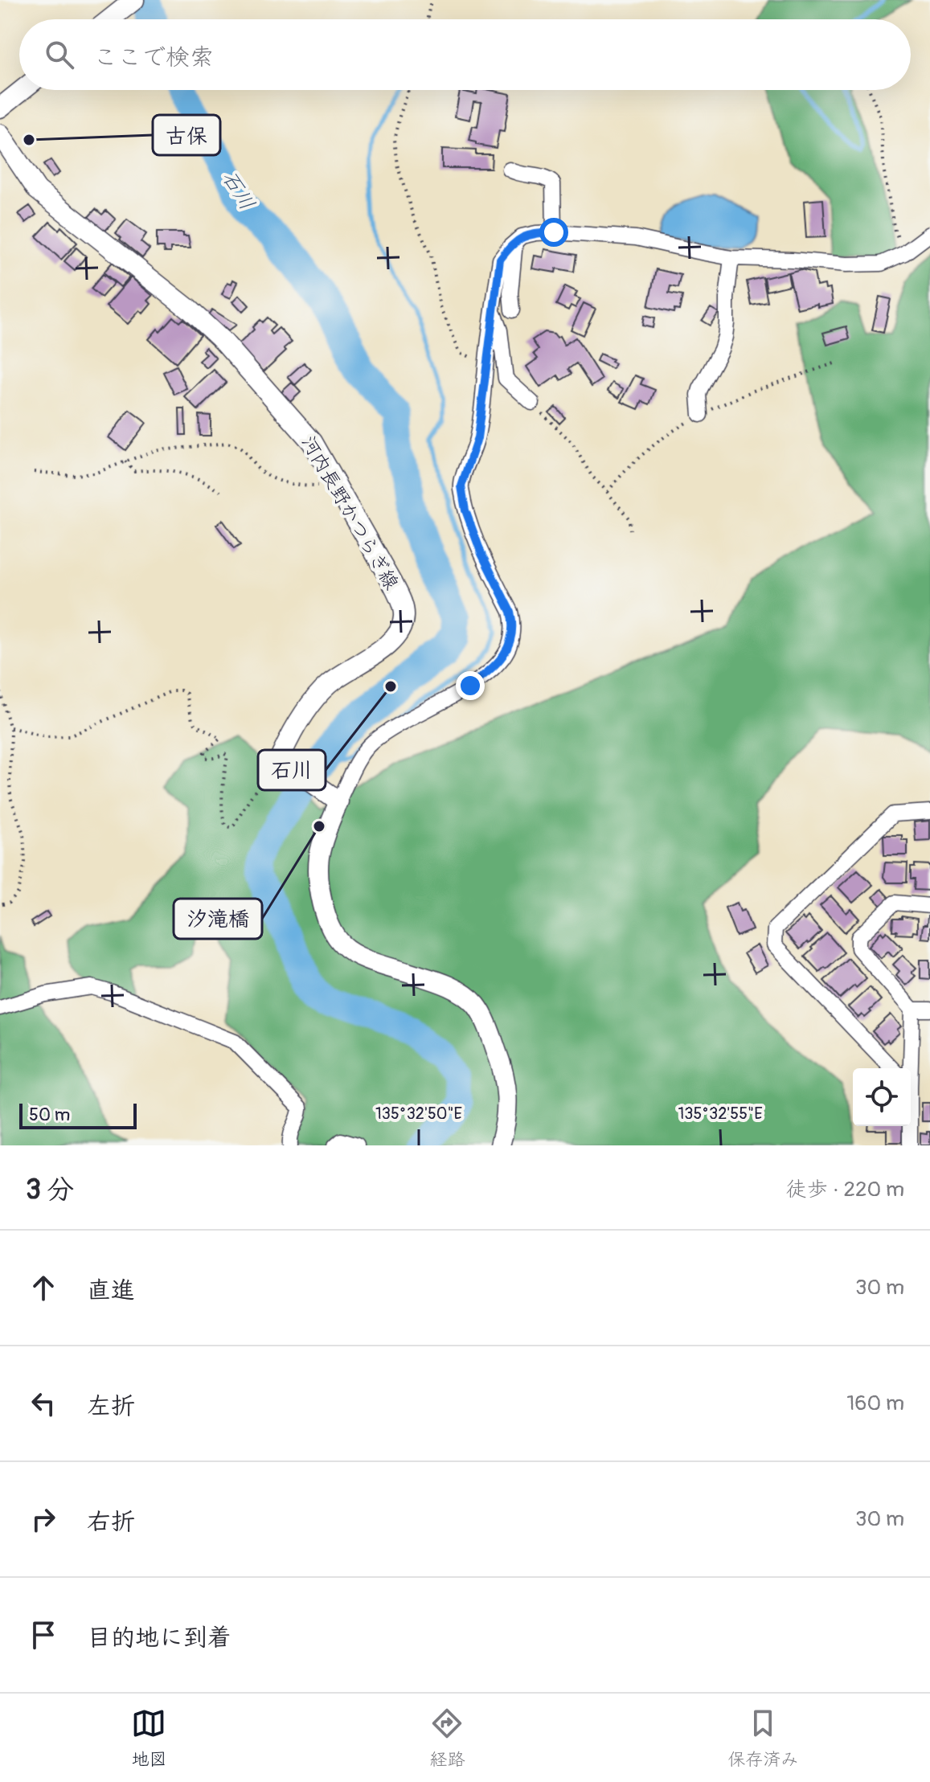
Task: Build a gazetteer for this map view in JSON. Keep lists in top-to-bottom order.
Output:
{
  "streets": {
    "main road": ["河内長野かつらぎ線"]
  },
  "water": ["石川"],
  "places": ["古保", "石川", "汐滝橋"],
  "scale_bar": "50 m",
  "page": {
    "search": "ここで検索",
    "scale": "50 m",
    "heading": ["3 分", "徒歩 · 220 m"],
    "list": [
      ["直進", "30 m"],
      ["左折", "160 m"],
      ["右折", "30 m"],
      "目的地に到着"
    ],
    "nav": ["地図", "経路", "保存済み"]
  },
  "coordinates": ["135°32'50\"E", "135°32'55\"E"]
}
